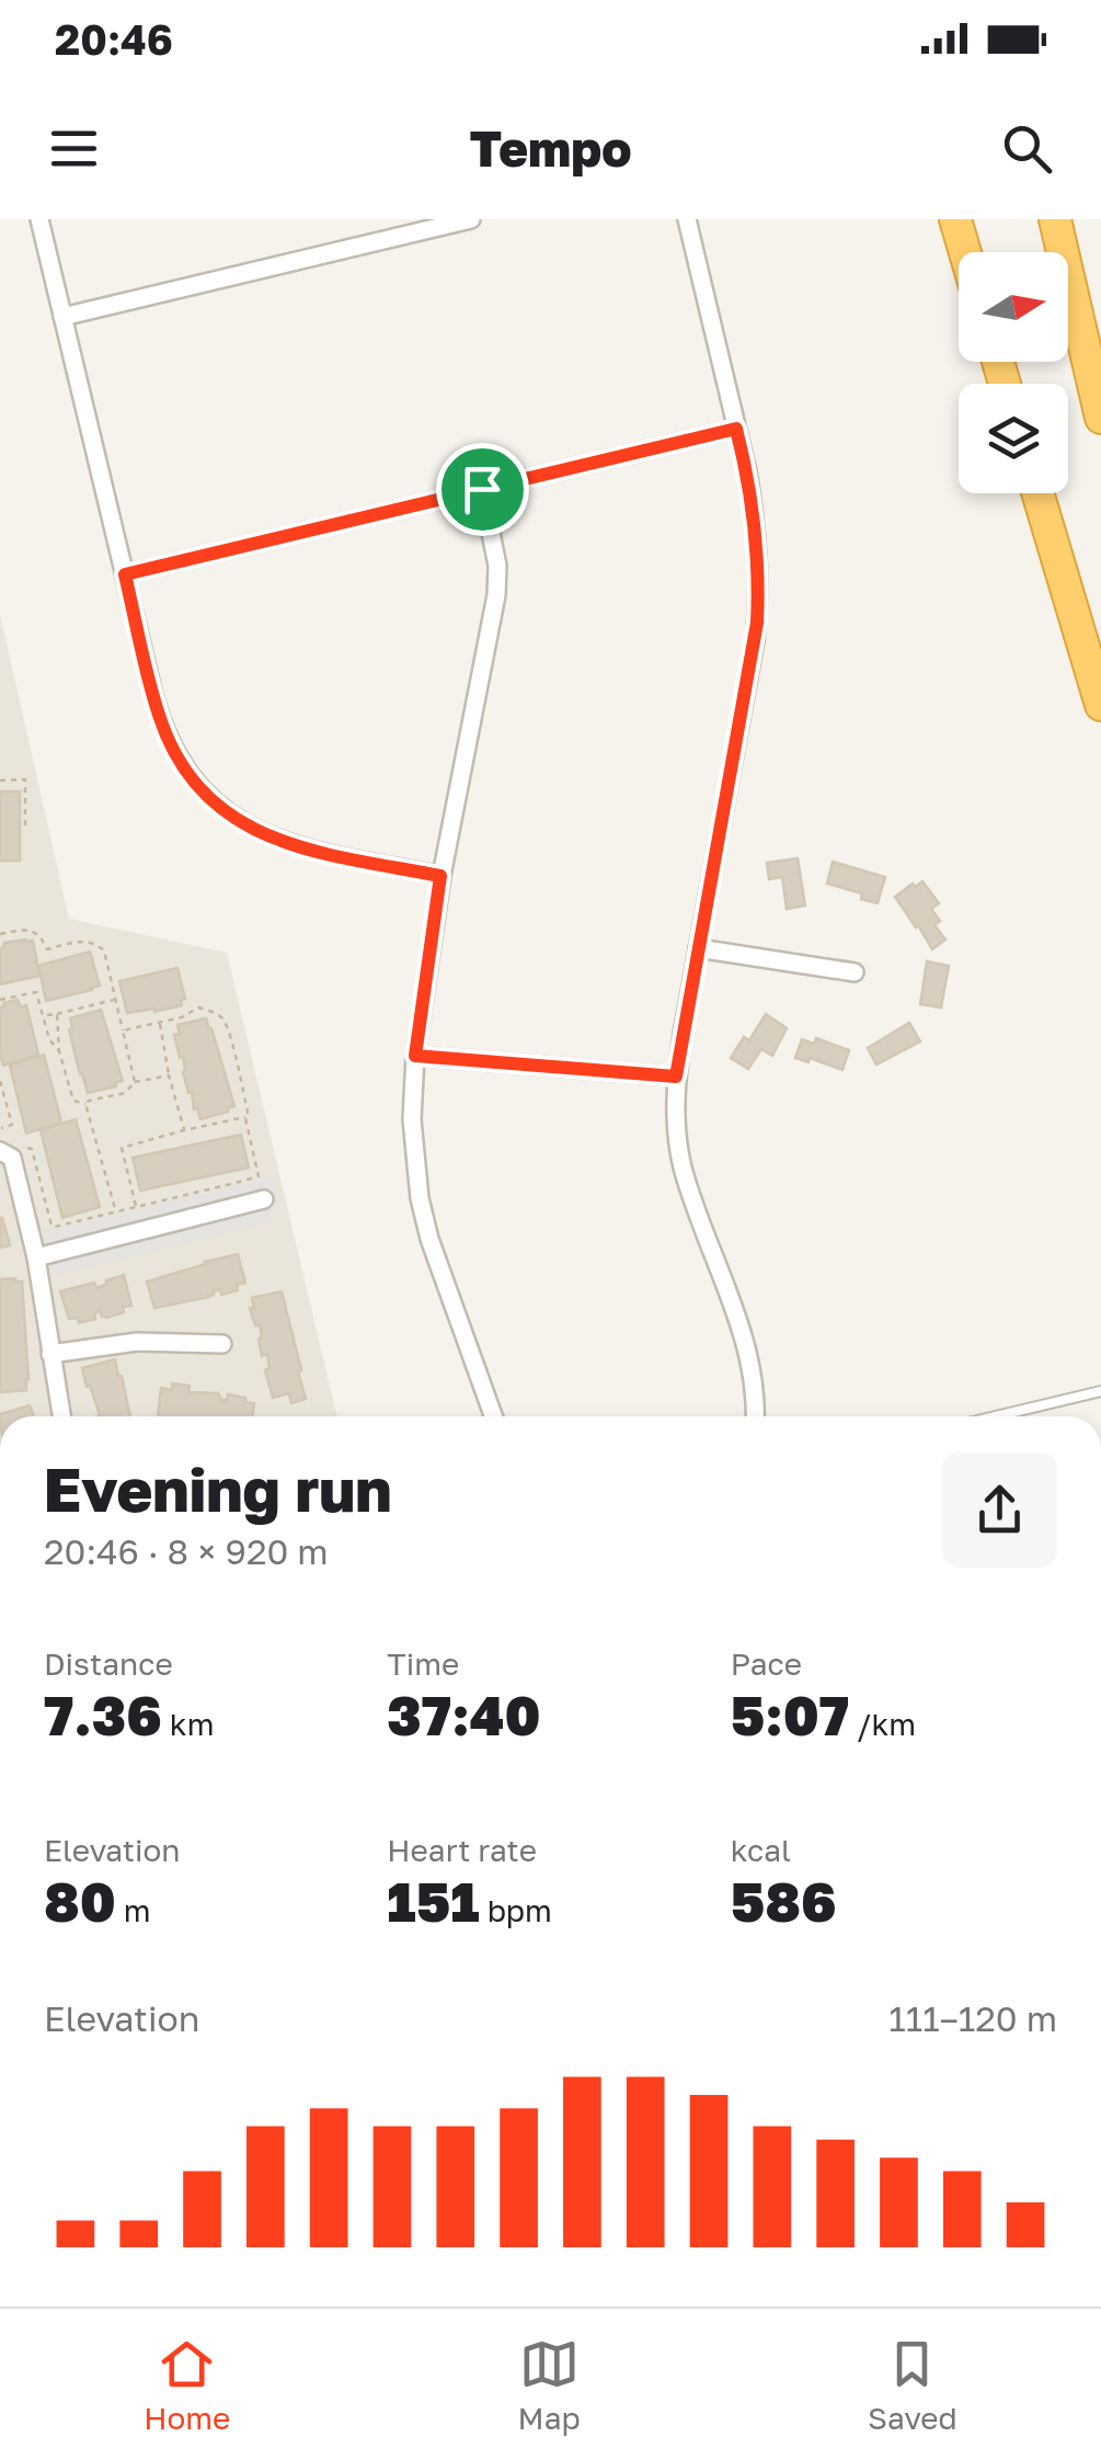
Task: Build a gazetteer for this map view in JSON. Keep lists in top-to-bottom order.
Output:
{
  "north": "right",
  "page": {
    "status": "20:46",
    "header": "Tempo",
    "heading": ["Evening run", "20:46 · 8 × 920 m"],
    "stats": [
      ["Distance", "7.36 km"],
      ["Time", "37:40"],
      ["Pace", "5:07 /km"],
      ["Elevation", "80 m"],
      ["Heart rate", "151 bpm"],
      ["kcal", "586"]
    ],
    "chart": ["Elevation", "111–120 m"],
    "tabs": ["Home", "Map", "Saved"]
  }
}
